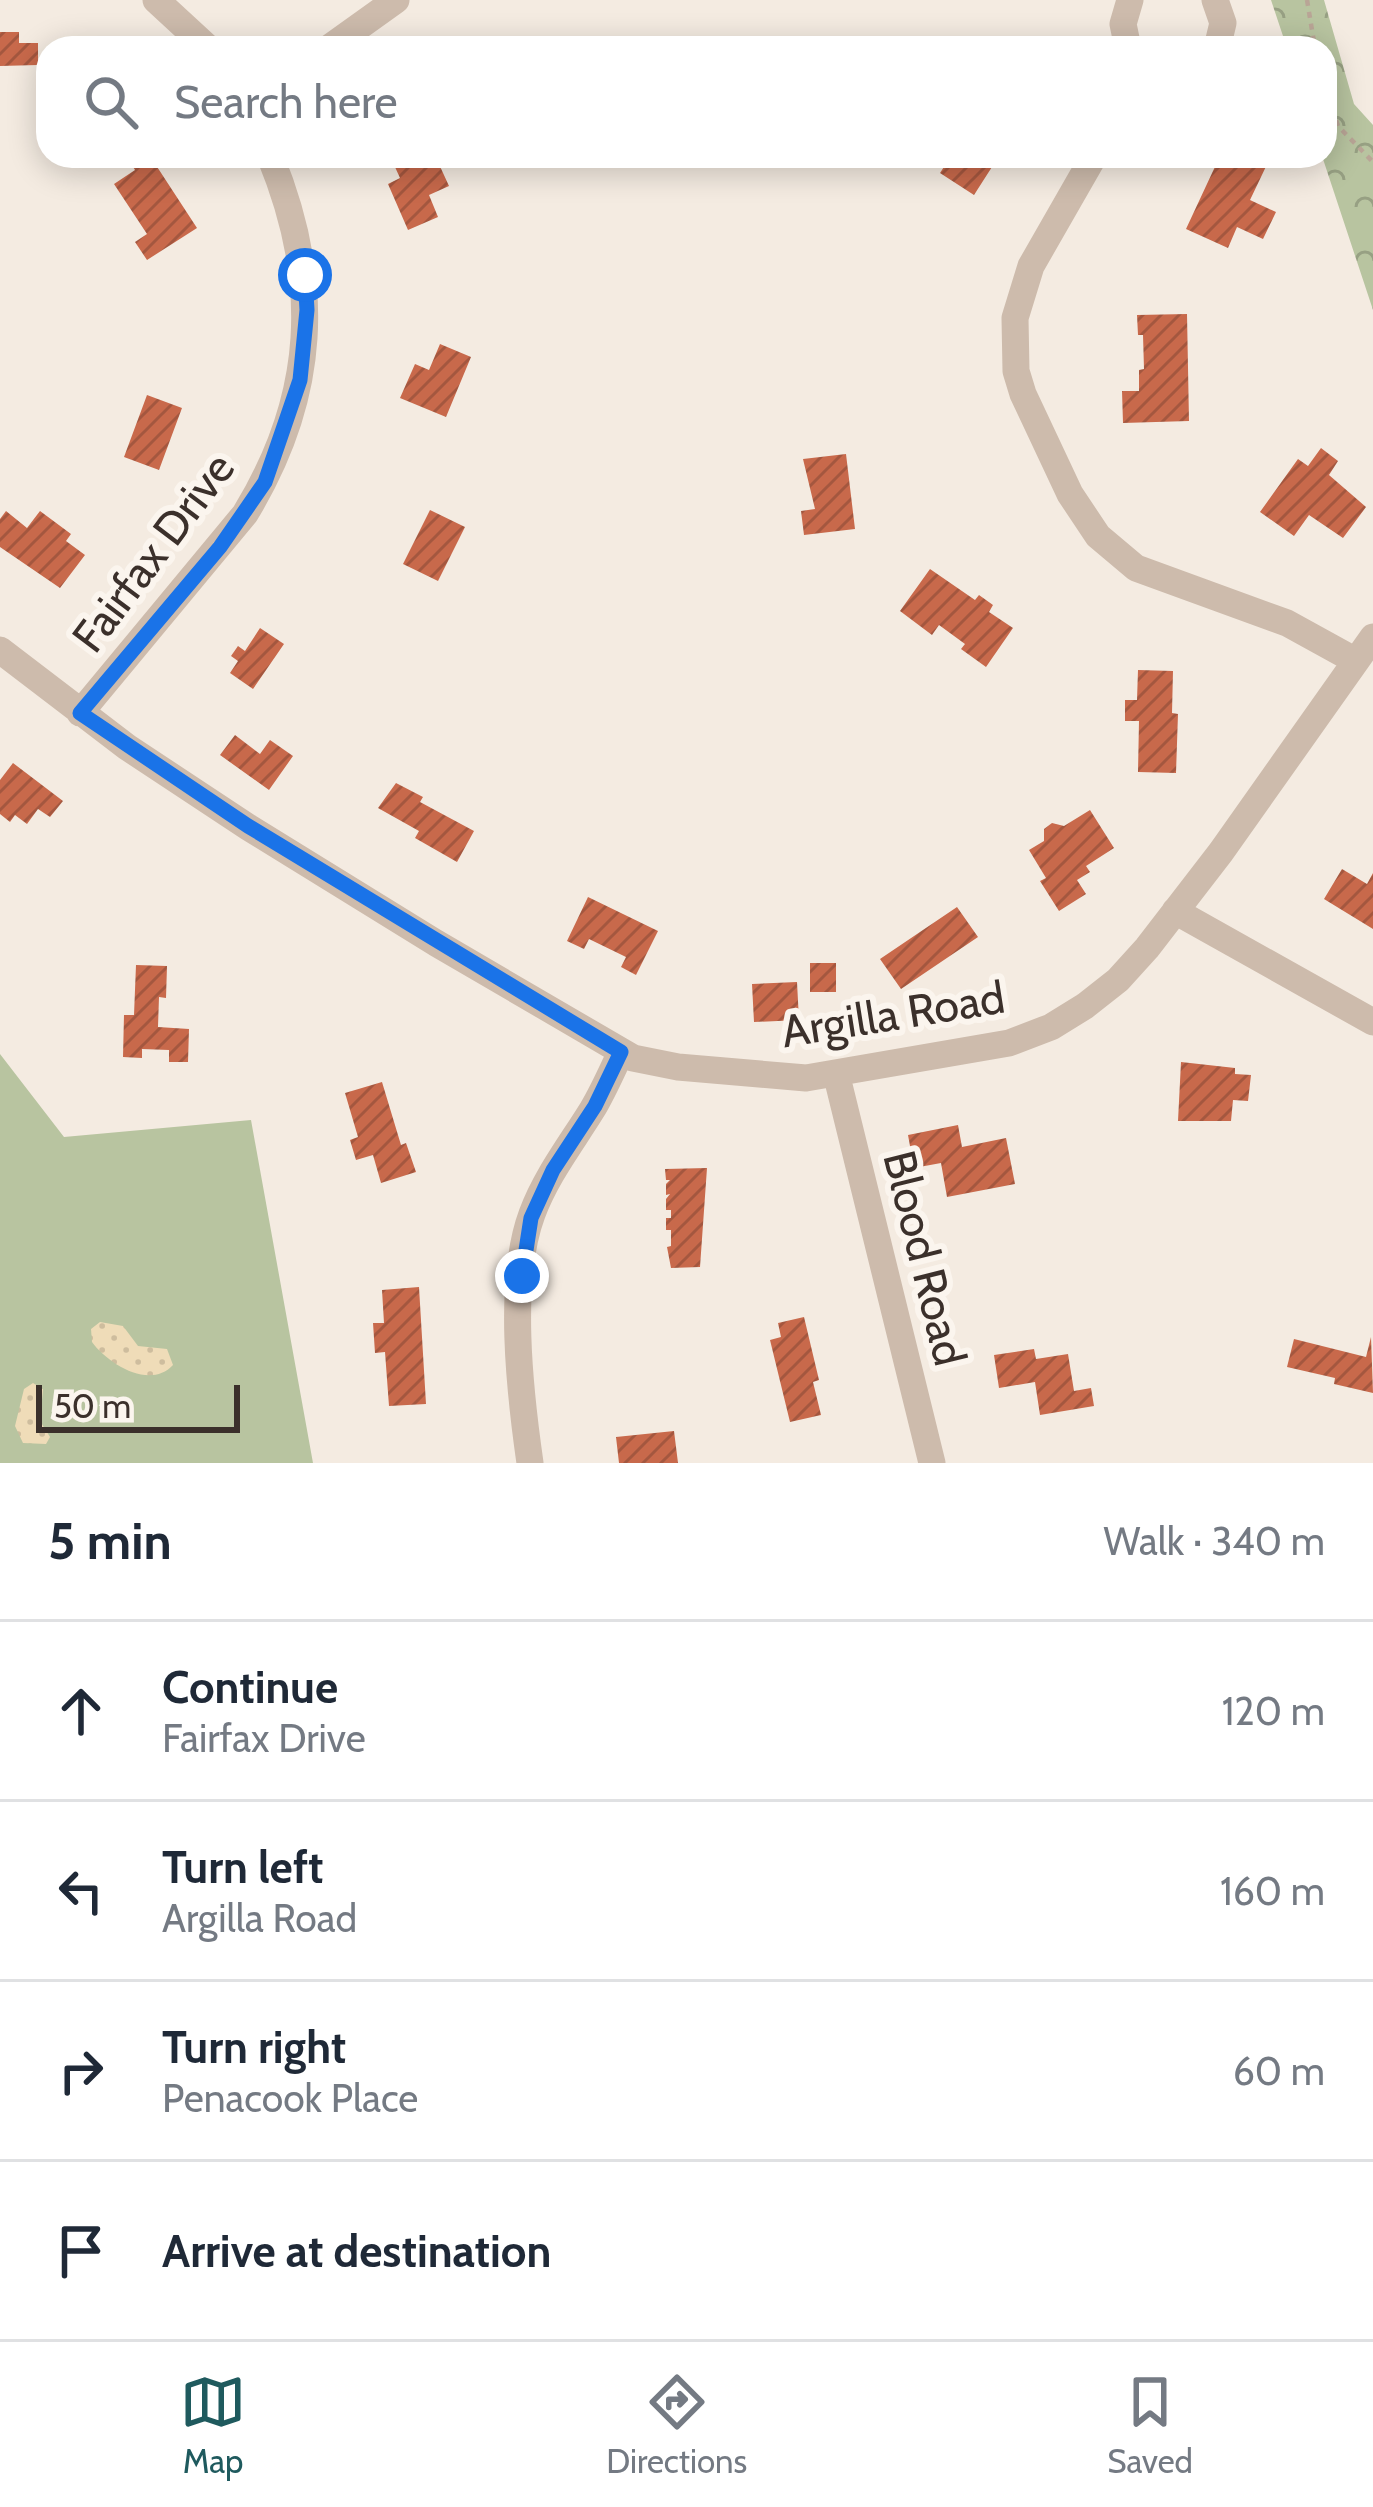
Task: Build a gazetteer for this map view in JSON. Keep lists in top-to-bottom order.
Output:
{
  "streets": {
    "street": ["Fairfax Drive", "Argilla Road", "Blood Road"]
  },
  "crossings": [
    ["Fairfax Drive", "Argilla Road"],
    ["Argilla Road", "Blood Road"]
  ],
  "scale_bar": "50 m",
  "page": {
    "search": "Search here",
    "scale": "50 m",
    "heading": ["5 min", "Walk · 340 m"],
    "list": [
      ["Continue", "Fairfax Drive", "120 m"],
      ["Turn left", "Argilla Road", "160 m"],
      ["Turn right", "Penacook Place", "60 m"],
      "Arrive at destination"
    ],
    "nav": ["Map", "Directions", "Saved"]
  }
}
